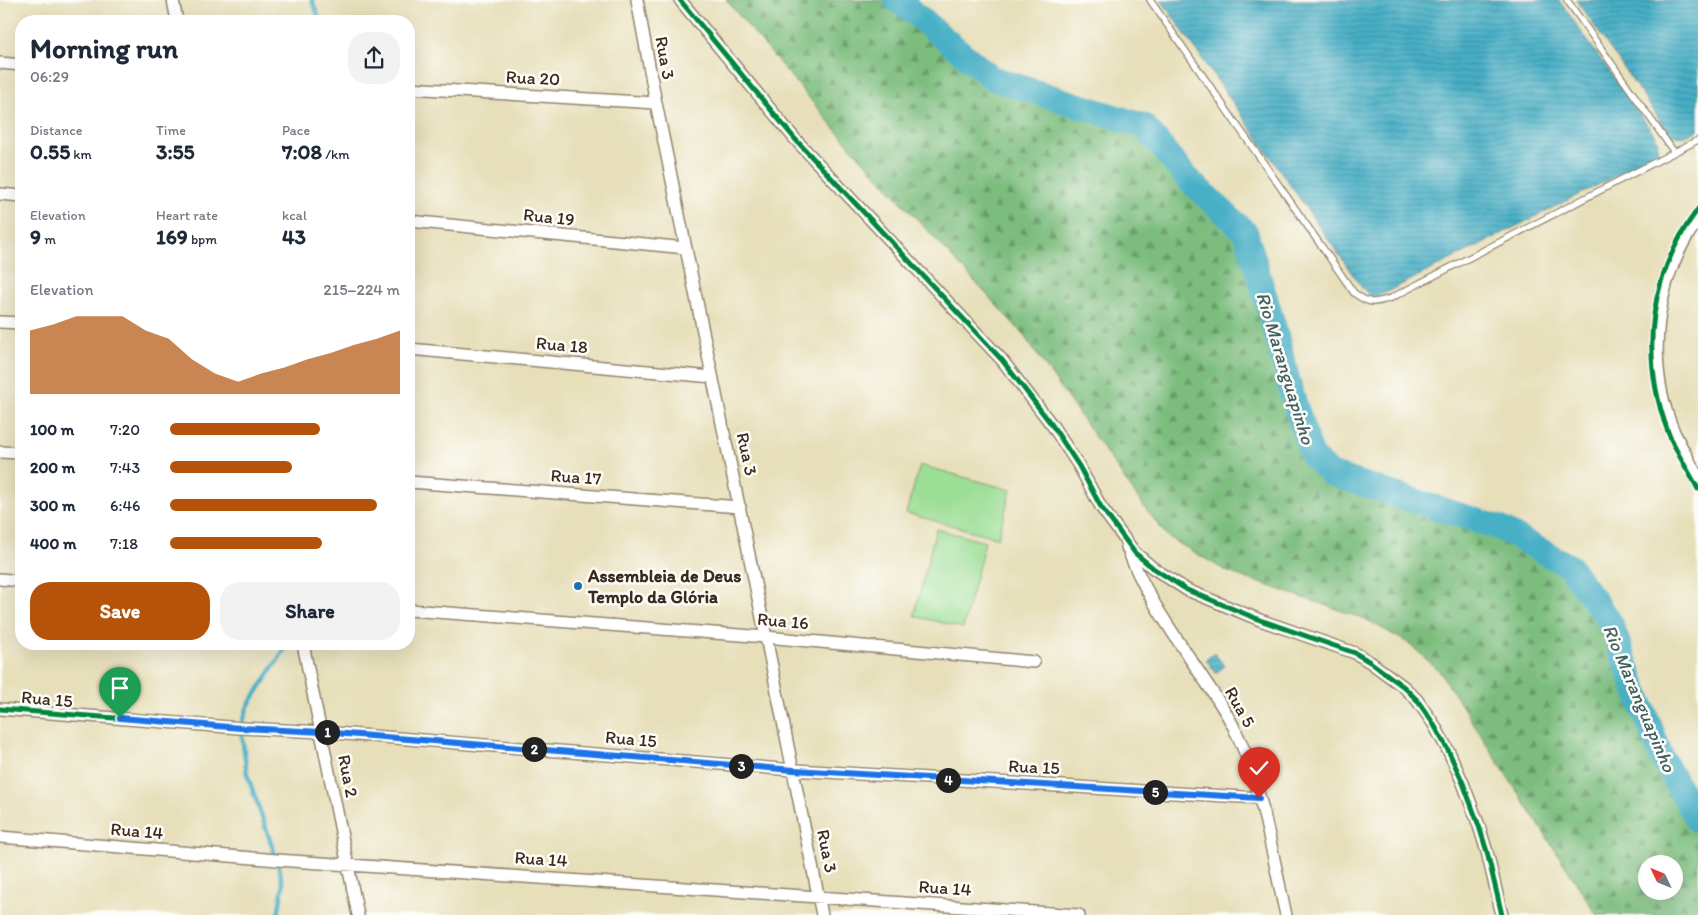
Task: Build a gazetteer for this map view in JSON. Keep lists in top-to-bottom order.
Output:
{
  "streets": {
    "street": [
      "Rua 3",
      "Rua 20",
      "Rua 19",
      "Rua 18",
      "Rua 17",
      "Rua 16",
      "Rua 15",
      "Rua 5",
      "Rua 2",
      "Rua 14"
    ]
  },
  "crossings": [
    ["Rua 3", "Rua 20"],
    ["Rua 3", "Rua 19"],
    ["Rua 3", "Rua 18"],
    ["Rua 3", "Rua 17"],
    ["Rua 3", "Rua 16"],
    ["Rua 3", "Rua 15"],
    ["Rua 3", "Rua 14"],
    ["Rua 15", "Rua 5"],
    ["Rua 15", "Rua 2"],
    ["Rua 2", "Rua 14"]
  ],
  "water": ["Rio Maranguapinho"],
  "places": ["Assembleia de Deus Templo da Glória"],
  "north": "top left",
  "page": {
    "heading": ["Morning run", "06:29"],
    "stats": [
      ["Distance", "0.55 km"],
      ["Time", "3:55"],
      ["Pace", "7:08 /km"],
      ["Elevation", "9 m"],
      ["Heart rate", "169 bpm"],
      ["kcal", "43"]
    ],
    "chart": ["Elevation", "215–224 m"],
    "list": [
      {
        "name": "100 m",
        "note": "7:20"
      },
      {
        "name": "200 m",
        "note": "7:43"
      },
      {
        "name": "300 m",
        "note": "6:46"
      },
      {
        "name": "400 m",
        "note": "7:18"
      }
    ],
    "buttons": ["Save", "Share"],
    "pins": [
      "1",
      "2",
      "3",
      "4",
      "5"
    ]
  }
}
